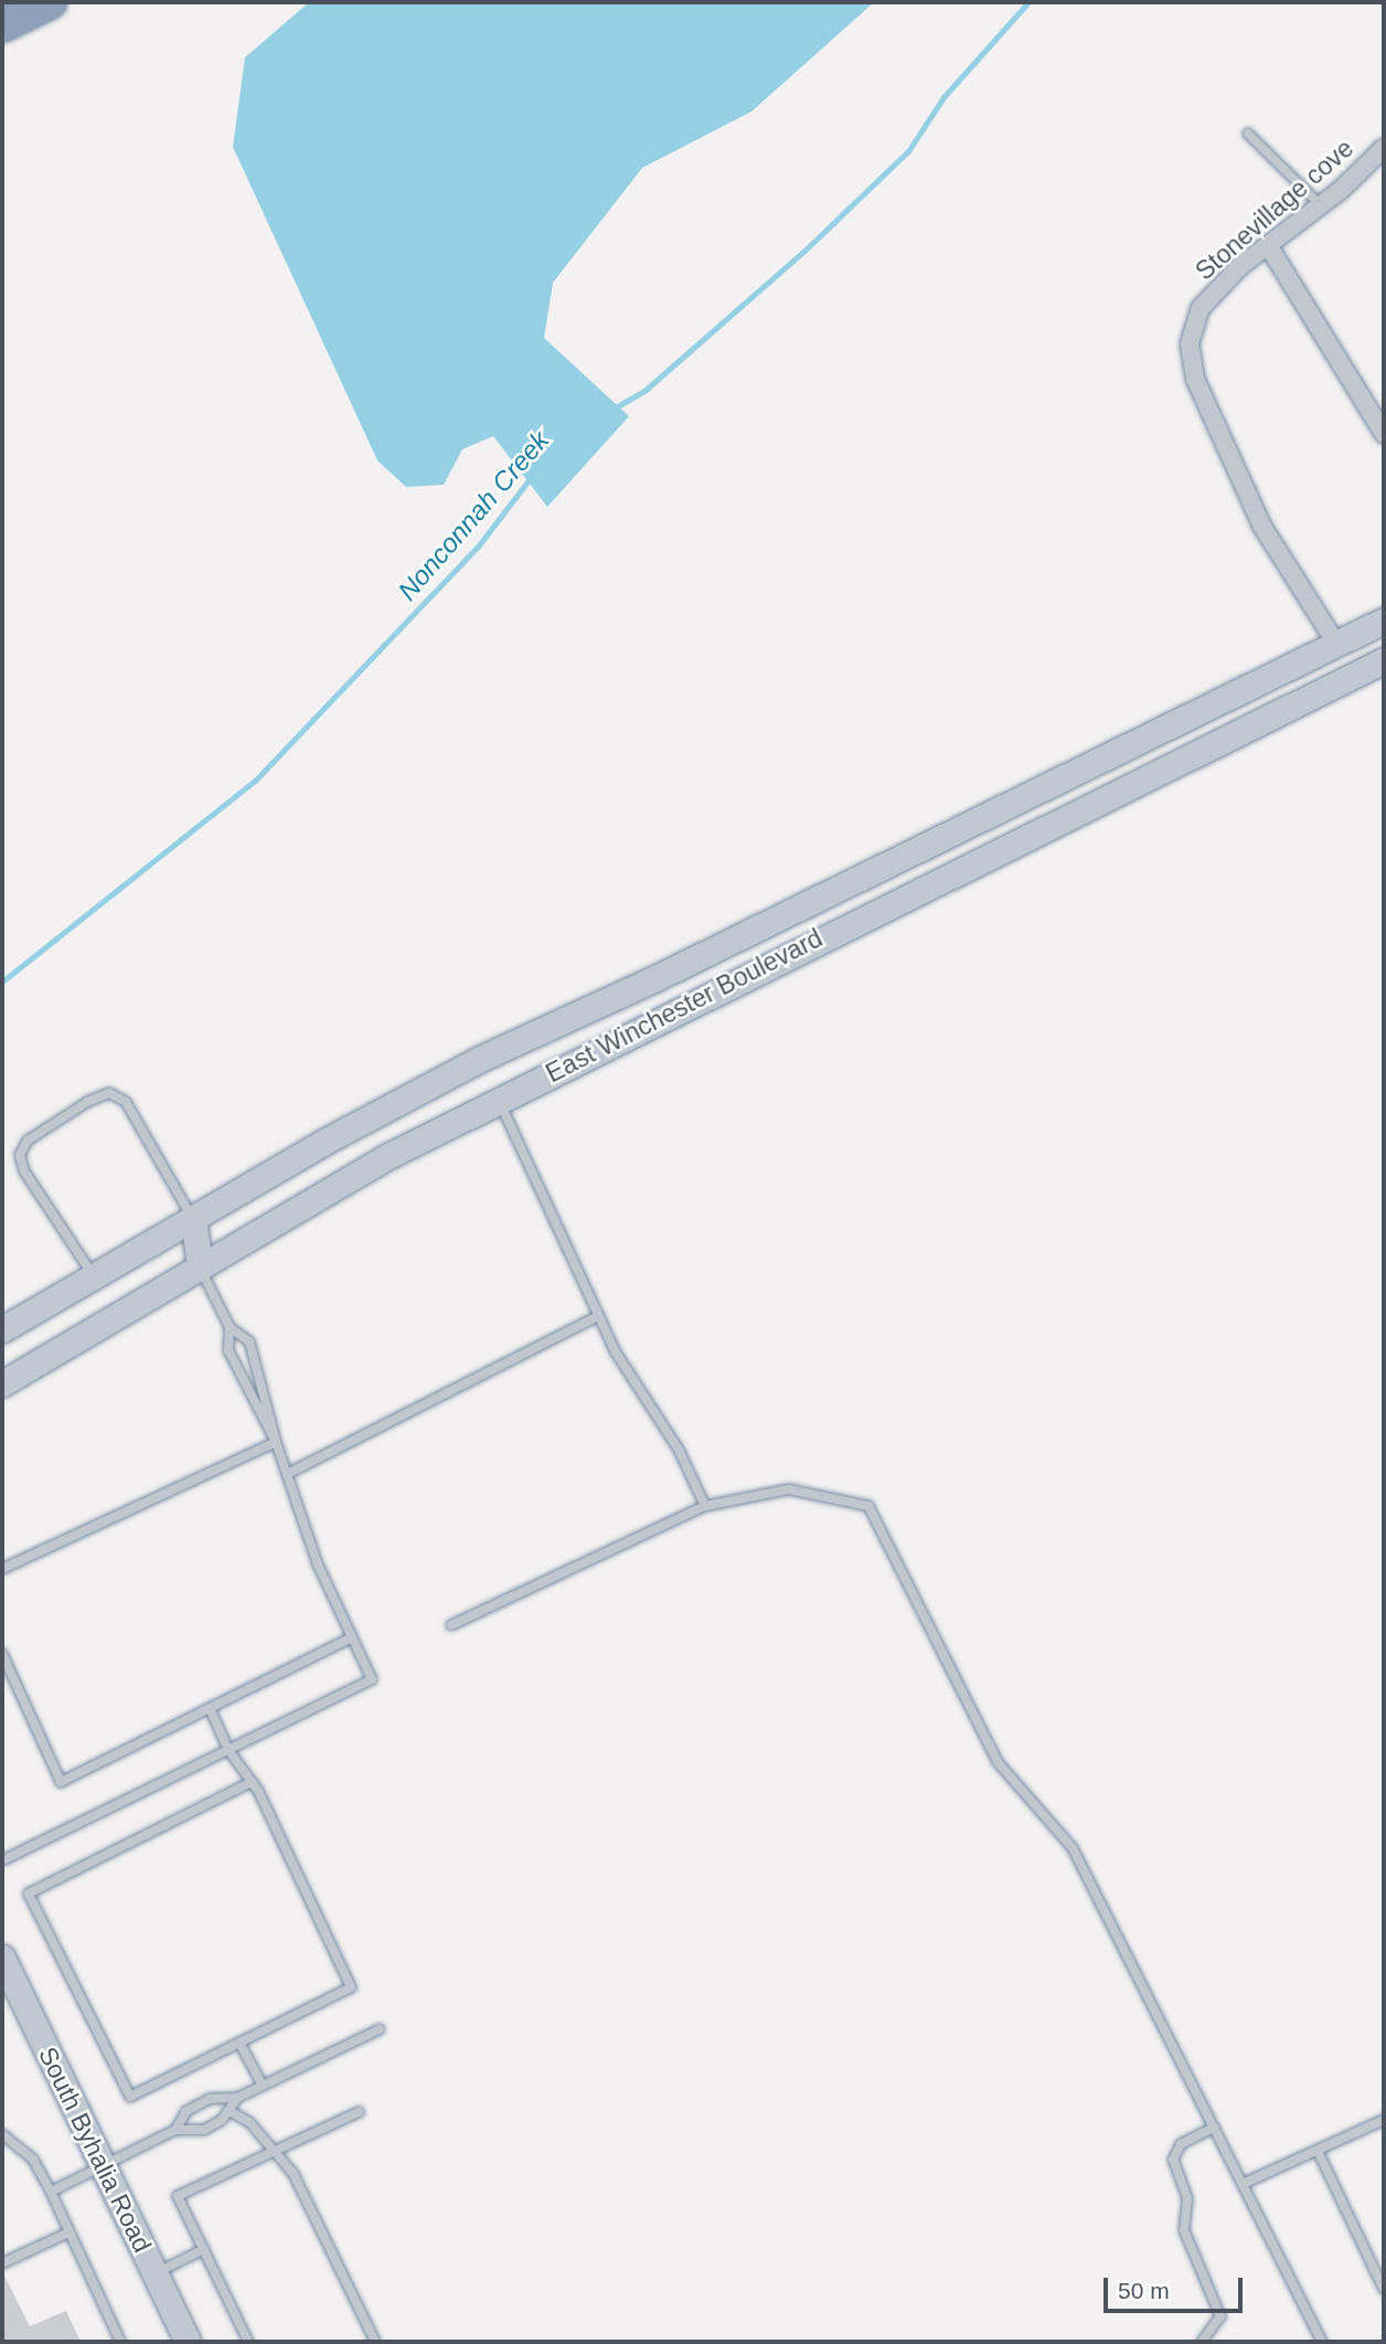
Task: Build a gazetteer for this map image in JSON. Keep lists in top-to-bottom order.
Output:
{
  "streets": {
    "main road": ["East Winchester Boulevard", "South Byhalia Road"],
    "street": ["Stonevillage cove"]
  },
  "crossings": [
    ["Stonevillage cove", "East Winchester Boulevard"]
  ],
  "water": ["Nonconnah Creek"],
  "scale_bar": "50 m"
}
